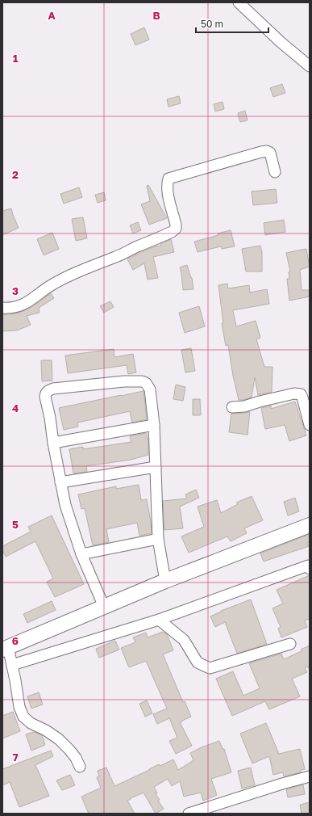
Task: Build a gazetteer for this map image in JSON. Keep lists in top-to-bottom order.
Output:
{
  "scale_bar": "50 m",
  "grid": {
    "columns": ["A", "B"],
    "rows": [
      "1",
      "2",
      "3",
      "4",
      "5",
      "6",
      "7"
    ]
  }
}
